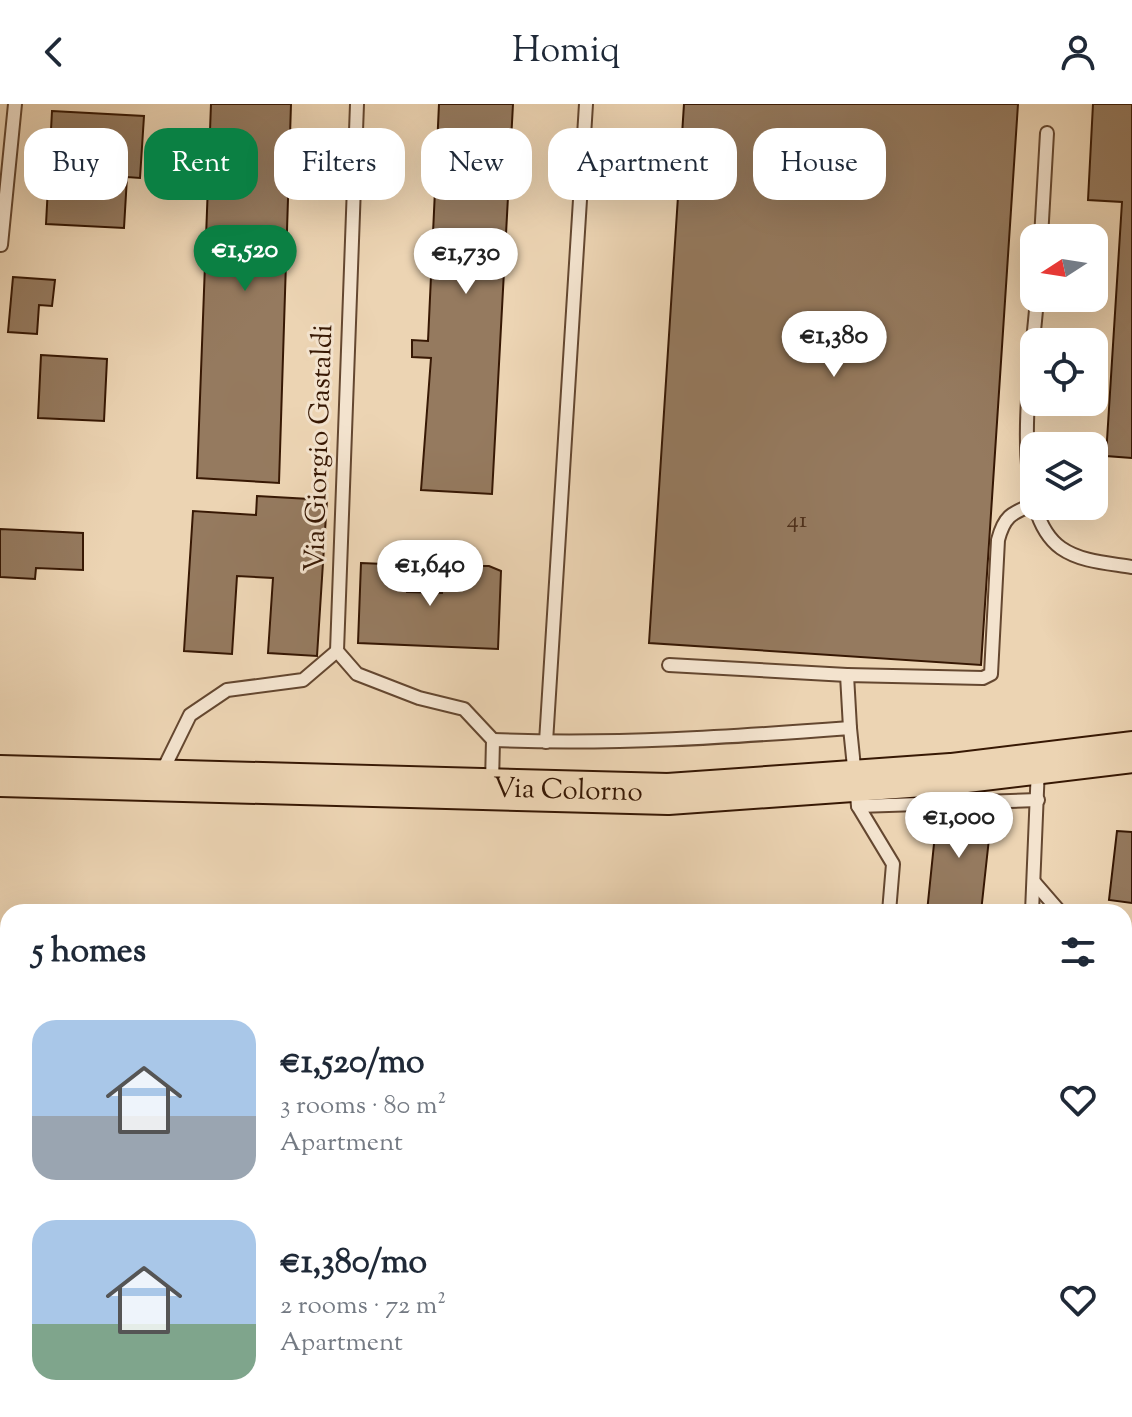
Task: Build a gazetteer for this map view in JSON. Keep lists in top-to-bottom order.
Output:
{
  "streets": {
    "main road": ["Via Colorno"],
    "lane": ["Via Giorgio Gastaldi"]
  },
  "house_numbers": ["41"],
  "north": "left",
  "page": {
    "header": "Homiq",
    "chip": [
      "Buy",
      "Rent",
      "Filters",
      "New",
      "Apartment",
      "House"
    ],
    "price": [
      "€1,520",
      "€1,730",
      "€1,380",
      "€1,640",
      "€1,000"
    ],
    "heading": "5 homes",
    "list": [
      {
        "name": "€1,520/mo",
        "note": "3 rooms · 80 m² · Apartment"
      },
      {
        "name": "€1,380/mo",
        "note": "2 rooms · 72 m² · Apartment"
      }
    ]
  }
}
